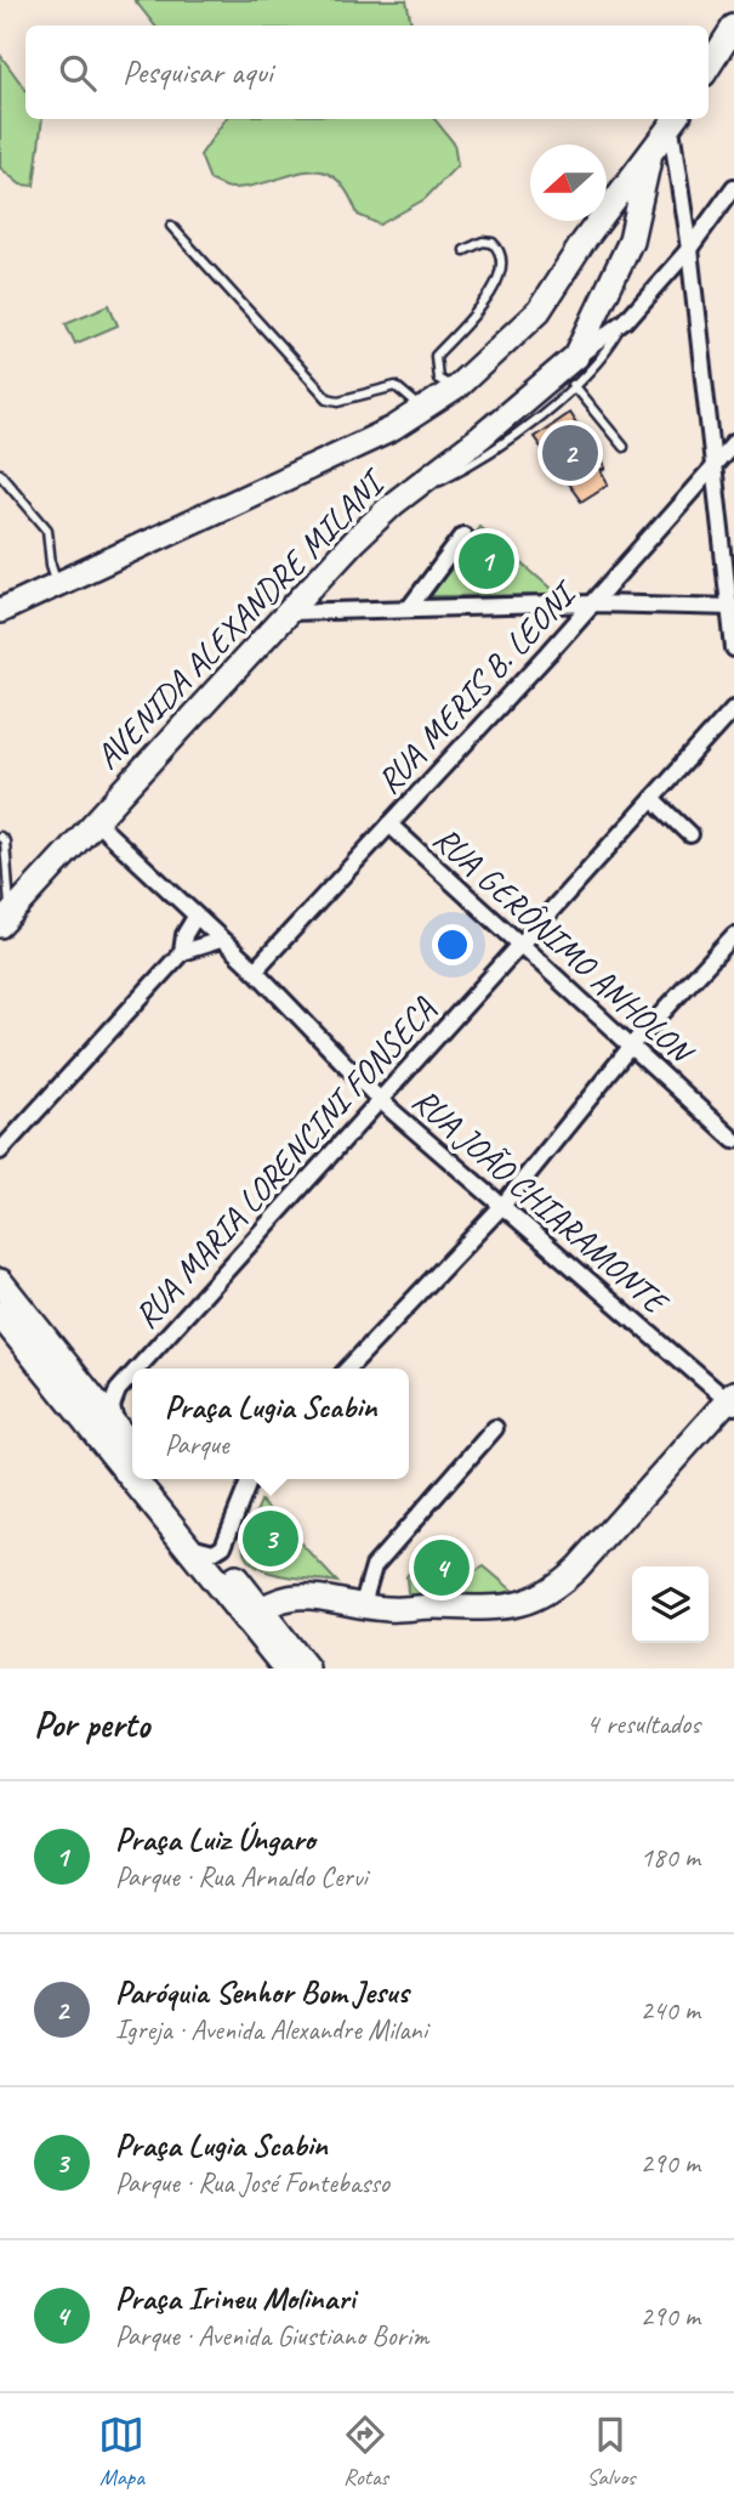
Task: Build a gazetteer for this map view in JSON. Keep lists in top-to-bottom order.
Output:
{
  "streets": {
    "main road": ["AVENIDA ALEXANDRE MILANI"],
    "street": [
      "RUA MERIS B. LEONI",
      "RUA GERÔNIMO ANHOLON",
      "RUA MARIA LORENCINI FONSECA",
      "RUA JOÃO CHIARAMONTE"
    ]
  },
  "crossings": [
    ["AVENIDA ALEXANDRE MILANI", "RUA JOÃO CHIARAMONTE"],
    ["RUA MERIS B. LEONI", "RUA GERÔNIMO ANHOLON"],
    ["RUA MERIS B. LEONI", "RUA JOÃO CHIARAMONTE"],
    ["RUA GERÔNIMO ANHOLON", "RUA MARIA LORENCINI FONSECA"],
    ["RUA MARIA LORENCINI FONSECA", "RUA JOÃO CHIARAMONTE"]
  ],
  "north": "left",
  "page": {
    "search": "Pesquisar aqui",
    "pins": [
      "2",
      "1",
      "3",
      "4"
    ],
    "popup": ["Praça Lugia Scabin", "Parque"],
    "heading": ["Por perto", "4 resultados"],
    "list": [
      {
        "mark": "1",
        "name": "Praça Luiz Úngaro",
        "note": "Parque · Rua Arnaldo Cervi",
        "value": "180 m"
      },
      {
        "mark": "2",
        "name": "Paróquia Senhor Bom Jesus",
        "note": "Igreja · Avenida Alexandre Milani",
        "value": "240 m"
      },
      {
        "mark": "3",
        "name": "Praça Lugia Scabin",
        "note": "Parque · Rua José Fontebasso",
        "value": "290 m"
      },
      {
        "mark": "4",
        "name": "Praça Irineu Molinari",
        "note": "Parque · Avenida Giustiano Borim",
        "value": "290 m"
      }
    ],
    "nav": ["Mapa", "Rotas", "Salvos"]
  }
}
